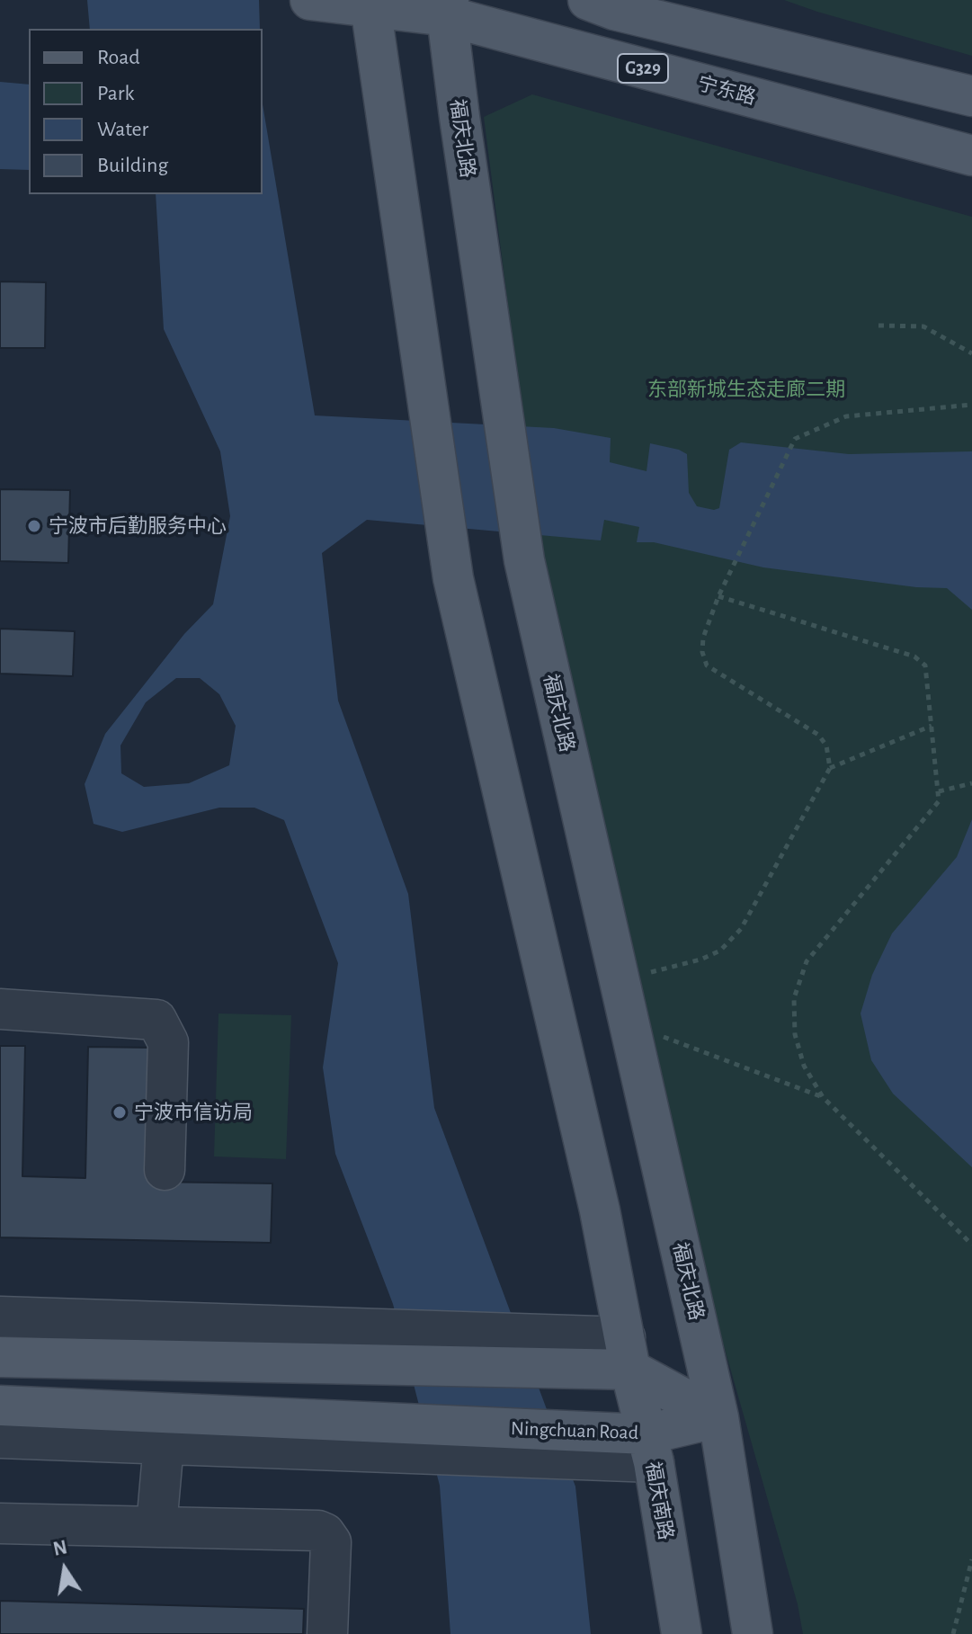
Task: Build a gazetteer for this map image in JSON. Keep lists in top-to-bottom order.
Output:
{
  "streets": {
    "main road": [
      "G329",
      "宁东路",
      "福庆北路",
      "Ningchuan Road",
      "福庆南路"
    ]
  },
  "crossings": [
    ["宁东路", "福庆北路"],
    ["福庆北路", "Ningchuan Road"],
    ["Ningchuan Road", "福庆南路"]
  ],
  "parks": ["东部新城生态走廊二期"],
  "places": ["宁波市后勤服务中心", "宁波市信访局"],
  "legend": [
    "Road",
    "Park",
    "Water",
    "Building"
  ],
  "north": "top"
}
